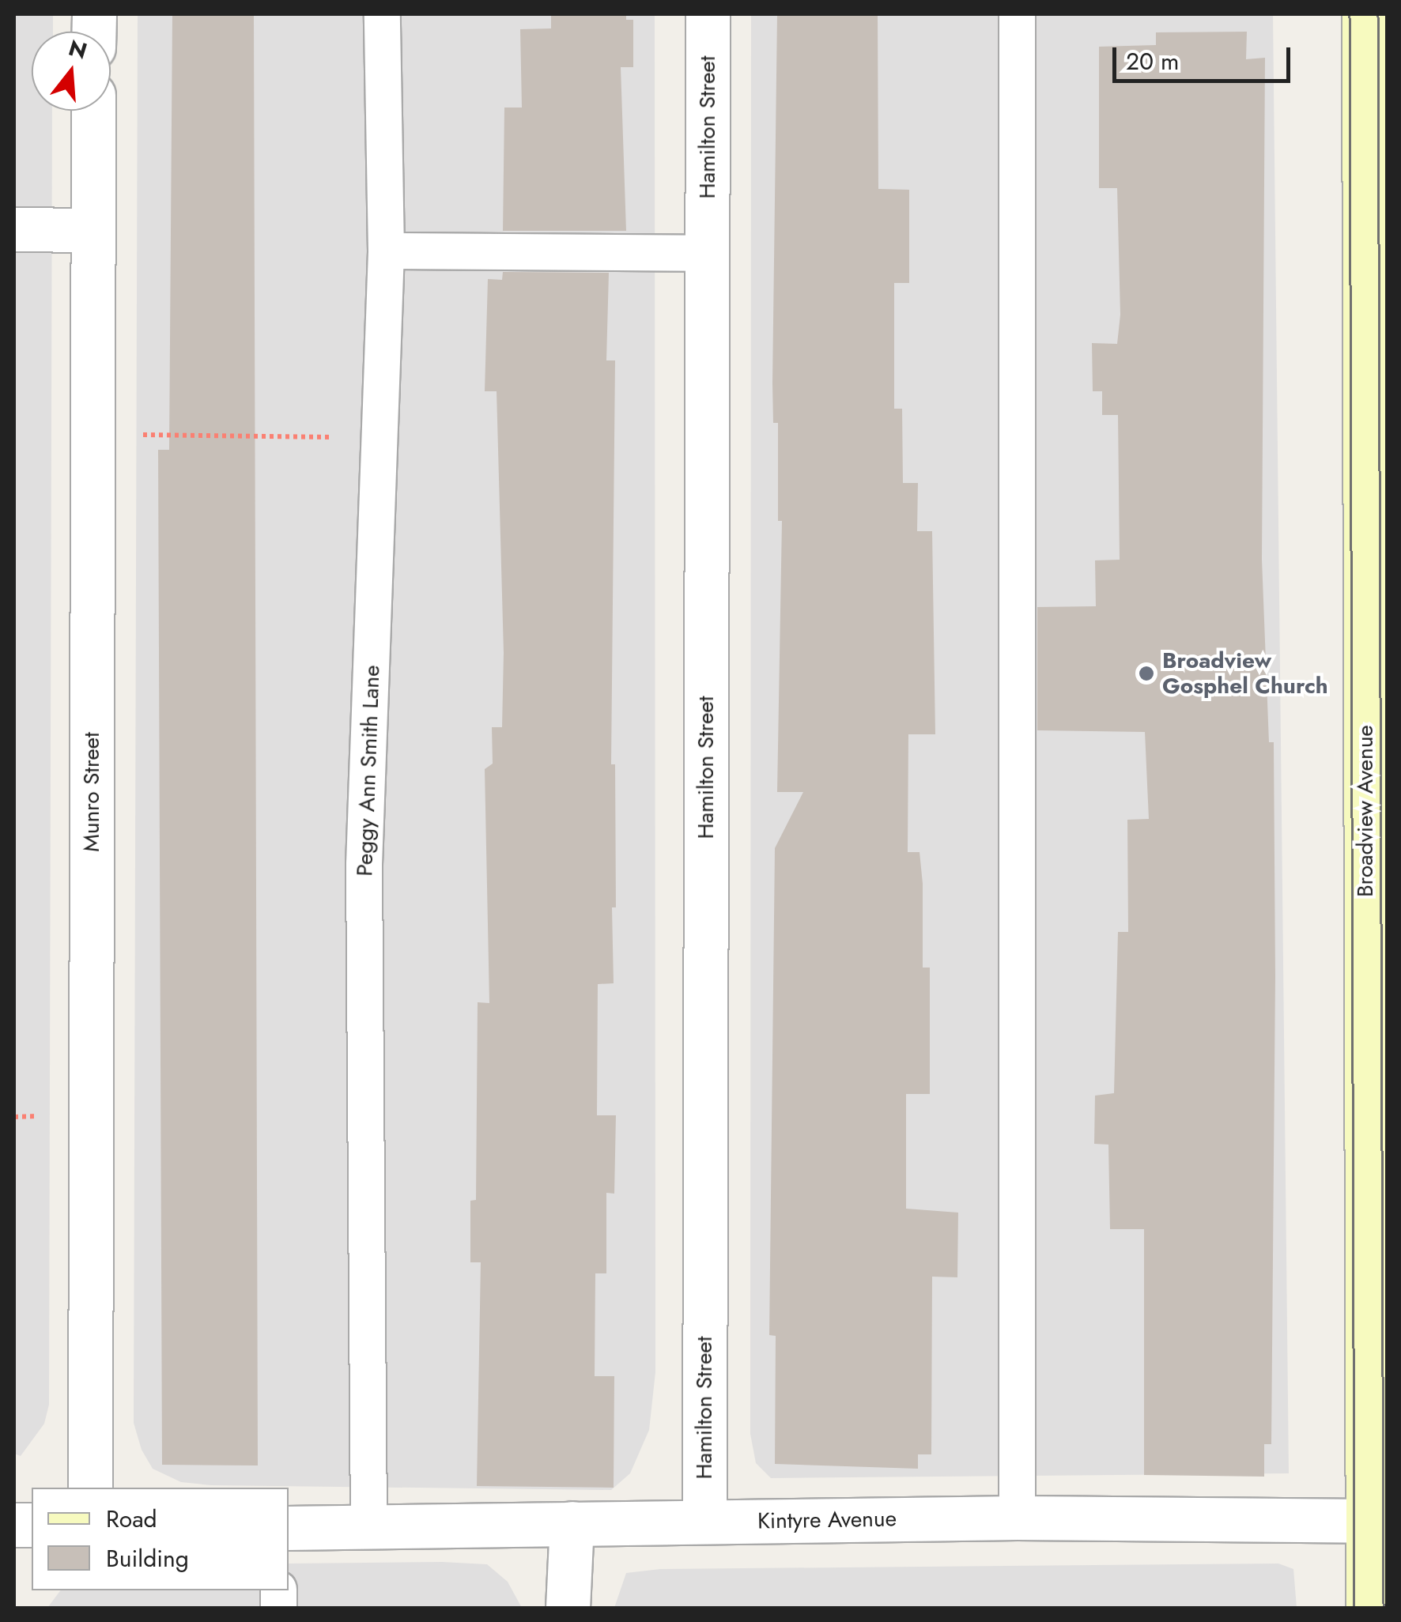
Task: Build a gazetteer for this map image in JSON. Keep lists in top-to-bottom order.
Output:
{
  "streets": {
    "main road": ["Broadview Avenue"],
    "street": ["Hamilton Street", "Munro Street", "Kintyre Avenue"],
    "lane": ["Peggy Ann Smith Lane"]
  },
  "crossings": [
    ["Hamilton Street", "Kintyre Avenue"],
    ["Peggy Ann Smith Lane", "Kintyre Avenue"],
    ["Broadview Avenue", "Kintyre Avenue"]
  ],
  "places": ["Broadview Gosphel Church"],
  "legend": ["Road", "Building"],
  "scale_bar": "20 m",
  "north": "top"
}
